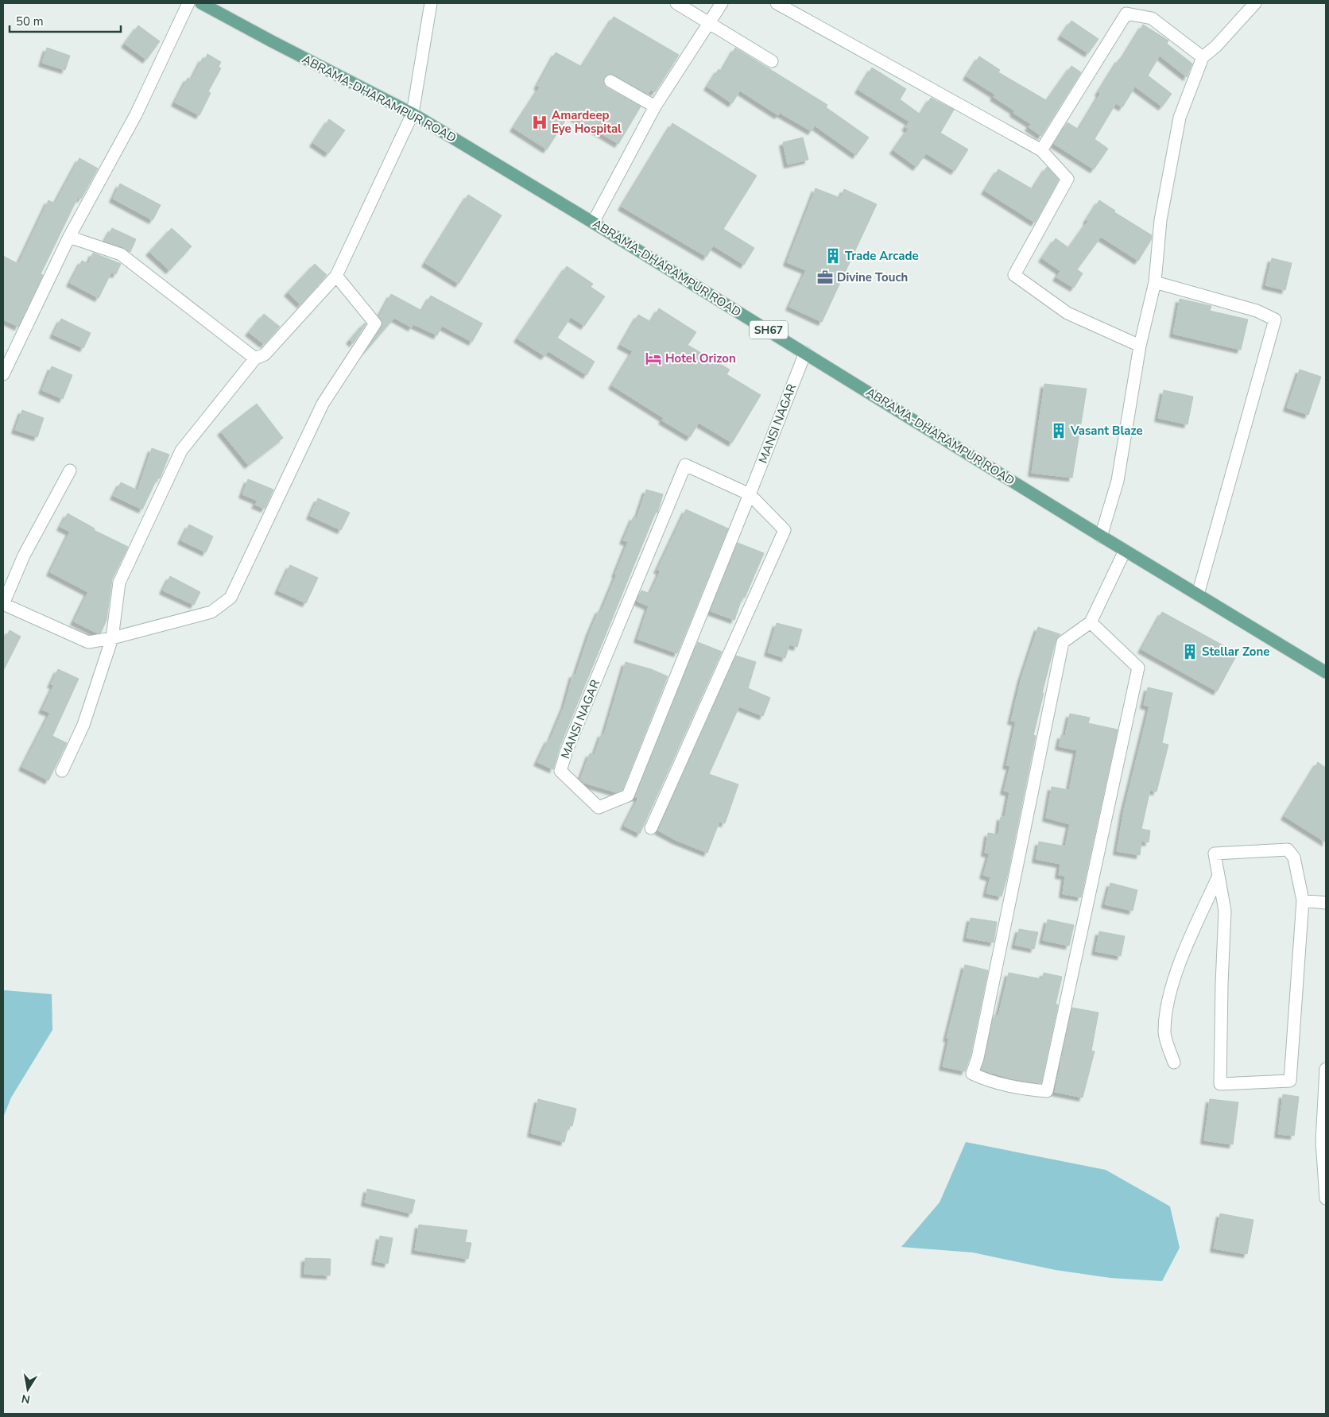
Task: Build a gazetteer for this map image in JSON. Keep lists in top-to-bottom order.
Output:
{
  "streets": {
    "main road": ["ABRAMA-DHARAMPUR ROAD", "SH67"],
    "street": ["MANSI NAGAR"]
  },
  "crossings": [
    ["ABRAMA-DHARAMPUR ROAD", "MANSI NAGAR"]
  ],
  "places": {
    "hospital": ["Amardeep Eye Hospital"],
    "building": ["Trade Arcade", "Vasant Blaze", "Stellar Zone"],
    "office": ["Divine Touch"],
    "hotel": ["Hotel Orizon"]
  },
  "scale_bar": "50 m",
  "north": "bottom"
}
